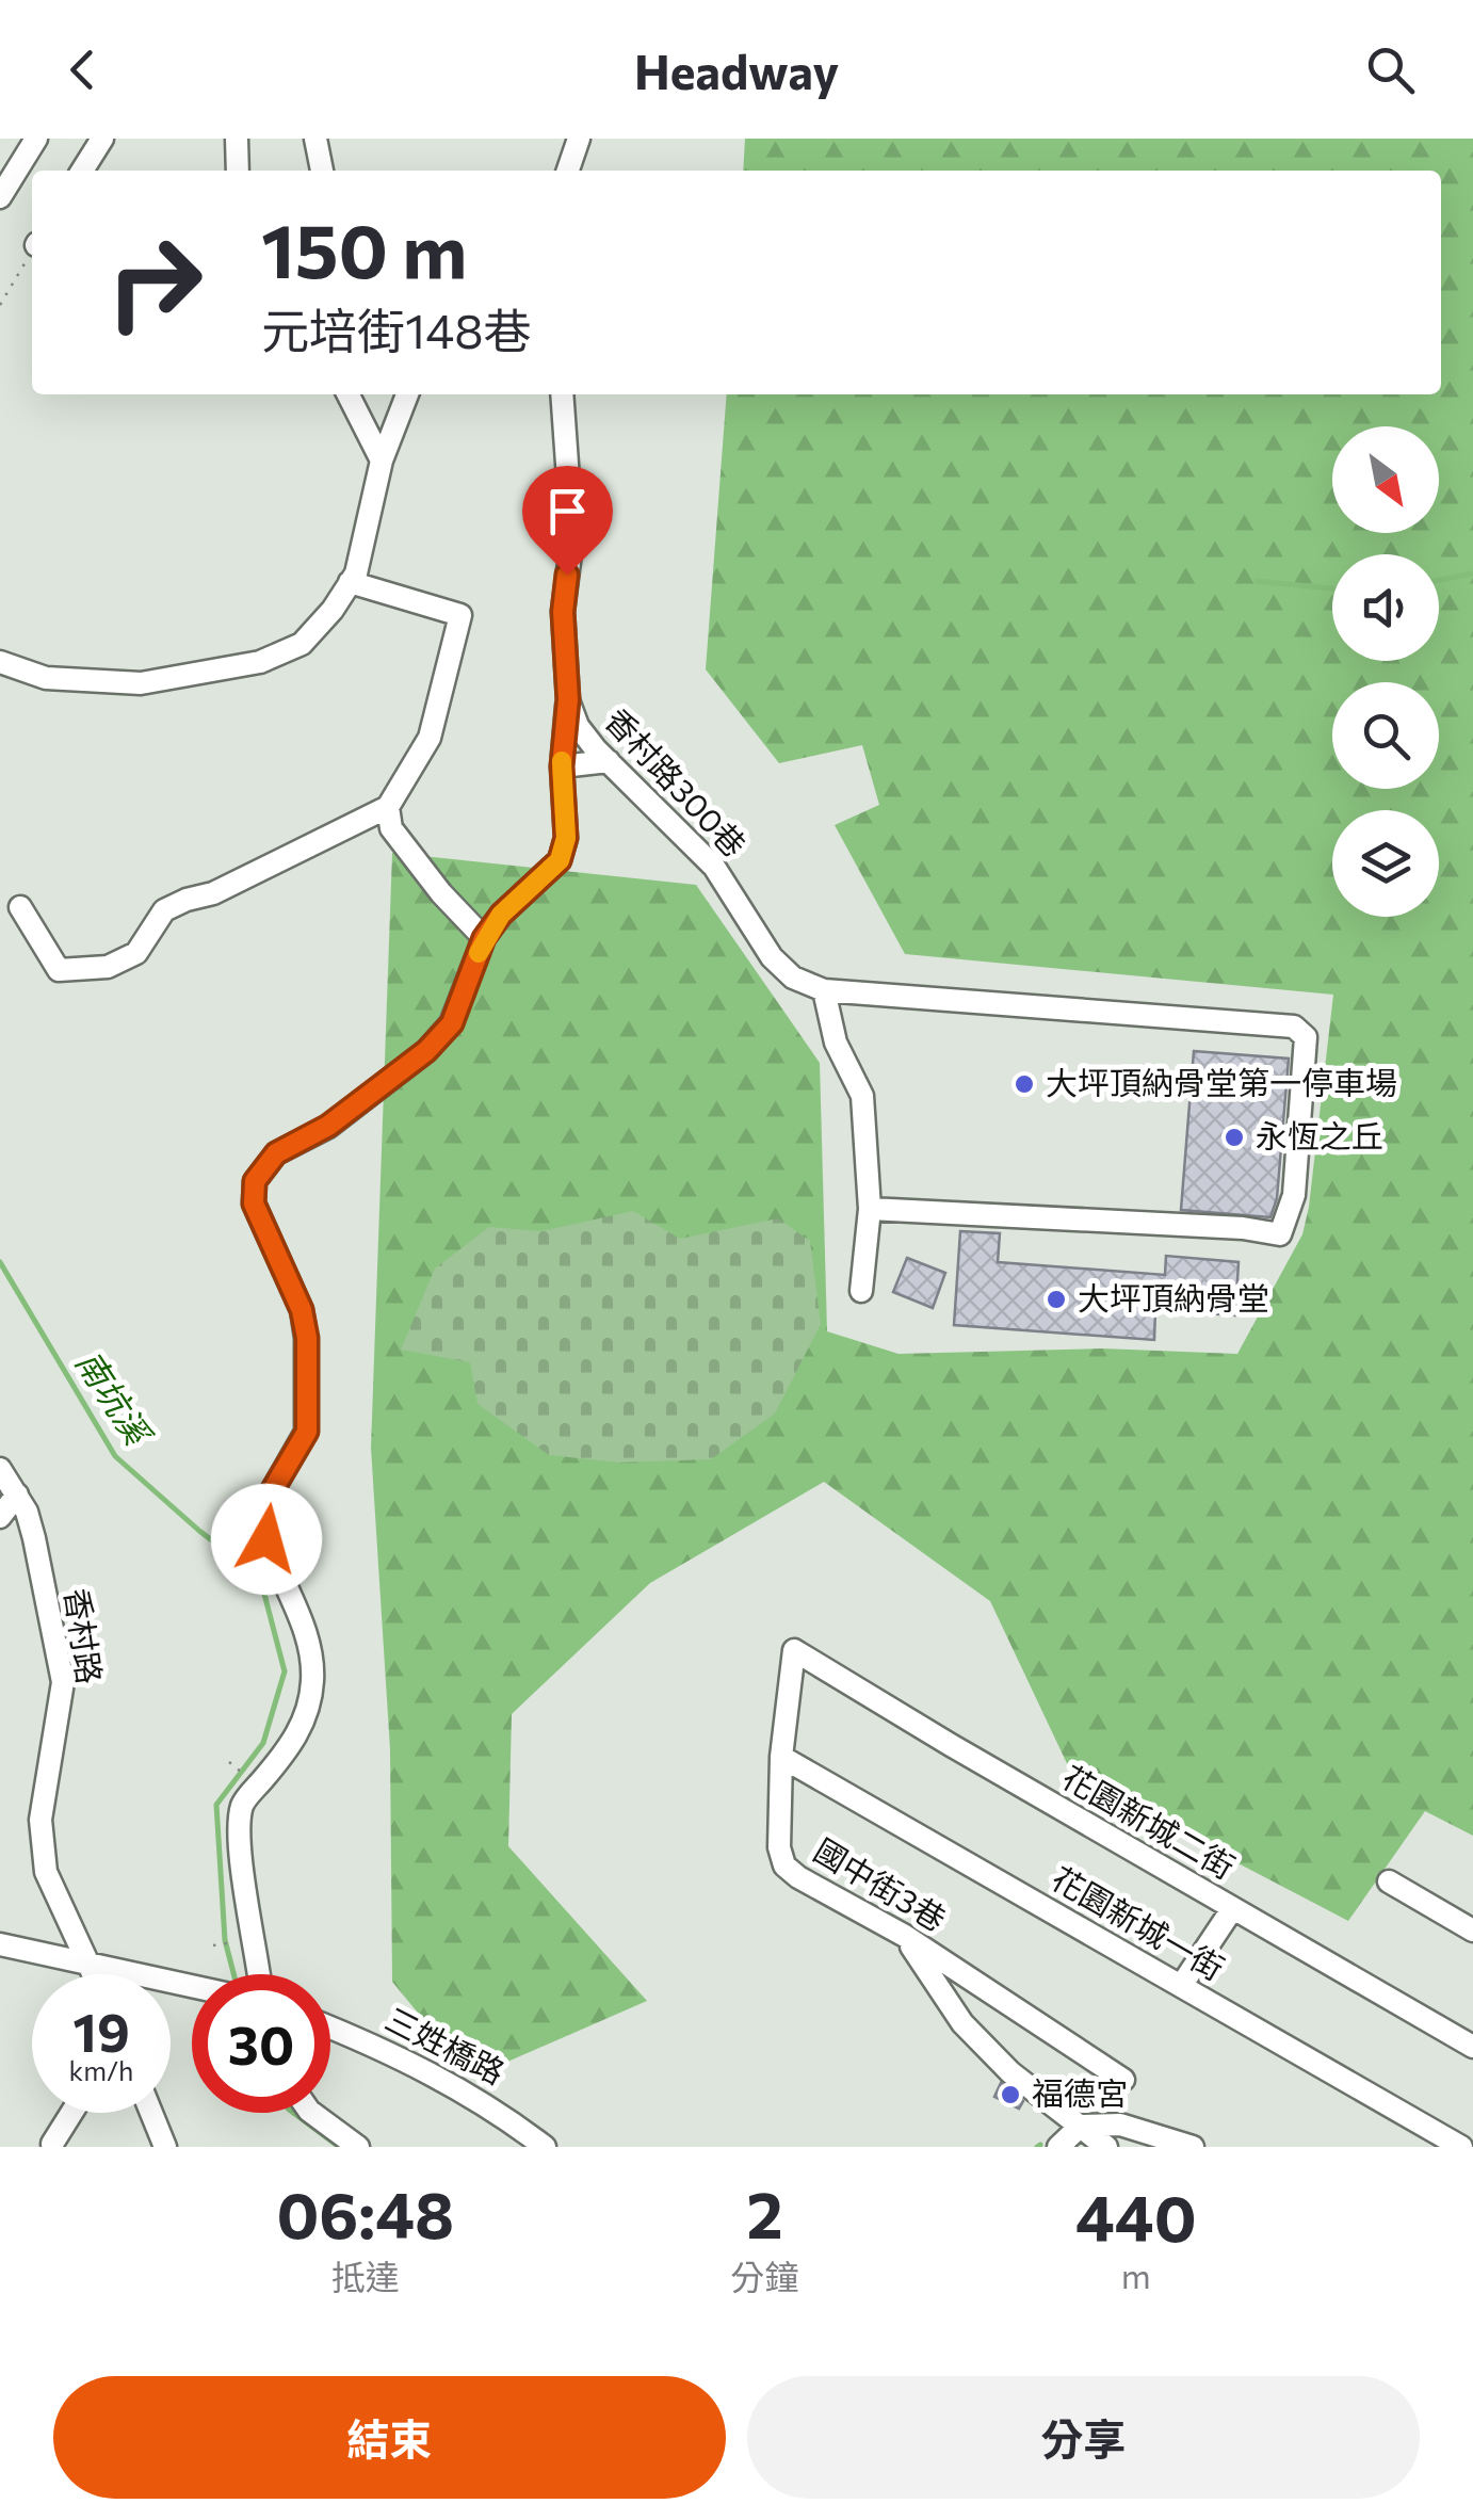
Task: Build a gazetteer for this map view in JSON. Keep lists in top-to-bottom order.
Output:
{
  "streets": {
    "street": [
      "香村路300巷",
      "香村路",
      "花園新城二街",
      "國中街3巷",
      "花園新城一街",
      "三姓橋路"
    ]
  },
  "crossings": [
    ["花園新城二街", "國中街3巷"],
    ["國中街3巷", "花園新城一街"]
  ],
  "water": ["南坑溪"],
  "places": [
    "大坪頂納骨堂第一停車場",
    "永恆之丘",
    "大坪頂納骨堂",
    "福德宮"
  ],
  "north": "bottom right",
  "page": {
    "header": "Headway",
    "turn": ["150 m", "元培街148巷"],
    "speed": "19 km/h",
    "limit": "30",
    "eta": [
      "06:48",
      "抵達",
      "2",
      "分鐘",
      "440",
      "m"
    ],
    "buttons": ["結束", "分享"]
  }
}
